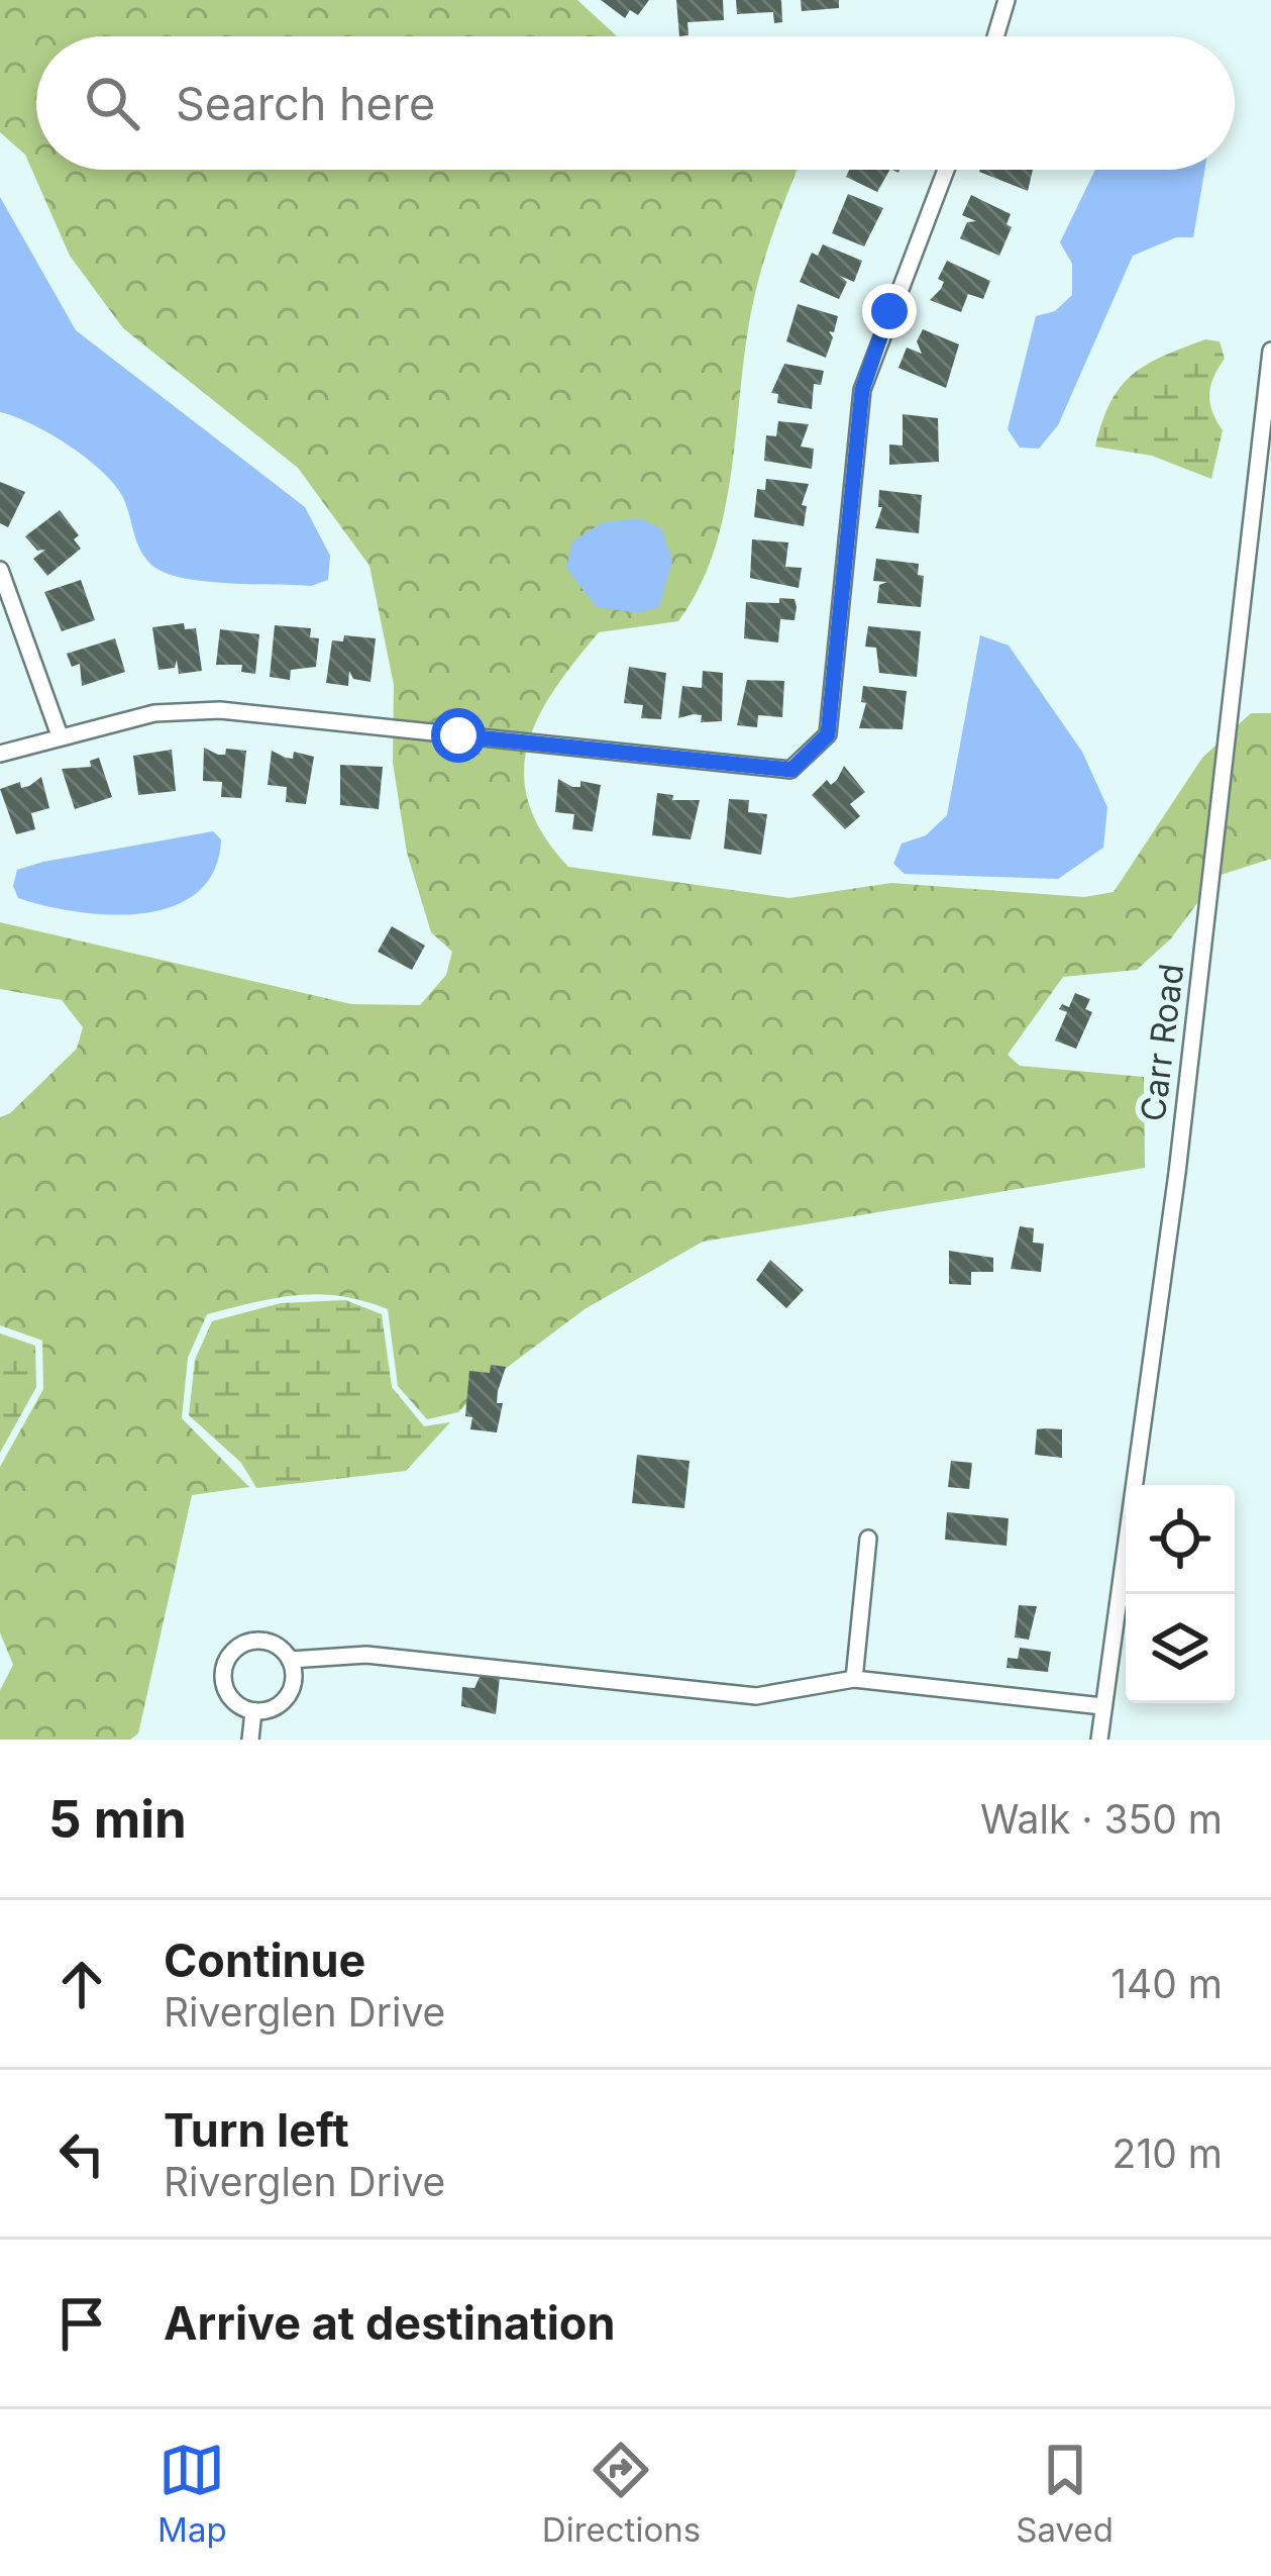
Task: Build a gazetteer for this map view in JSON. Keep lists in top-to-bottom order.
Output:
{
  "streets": {
    "street": ["Carr Road"]
  },
  "page": {
    "search": "Search here",
    "heading": ["5 min", "Walk · 350 m"],
    "list": [
      ["Continue", "Riverglen Drive", "140 m"],
      ["Turn left", "Riverglen Drive", "210 m"],
      "Arrive at destination"
    ],
    "nav": ["Map", "Directions", "Saved"]
  }
}
